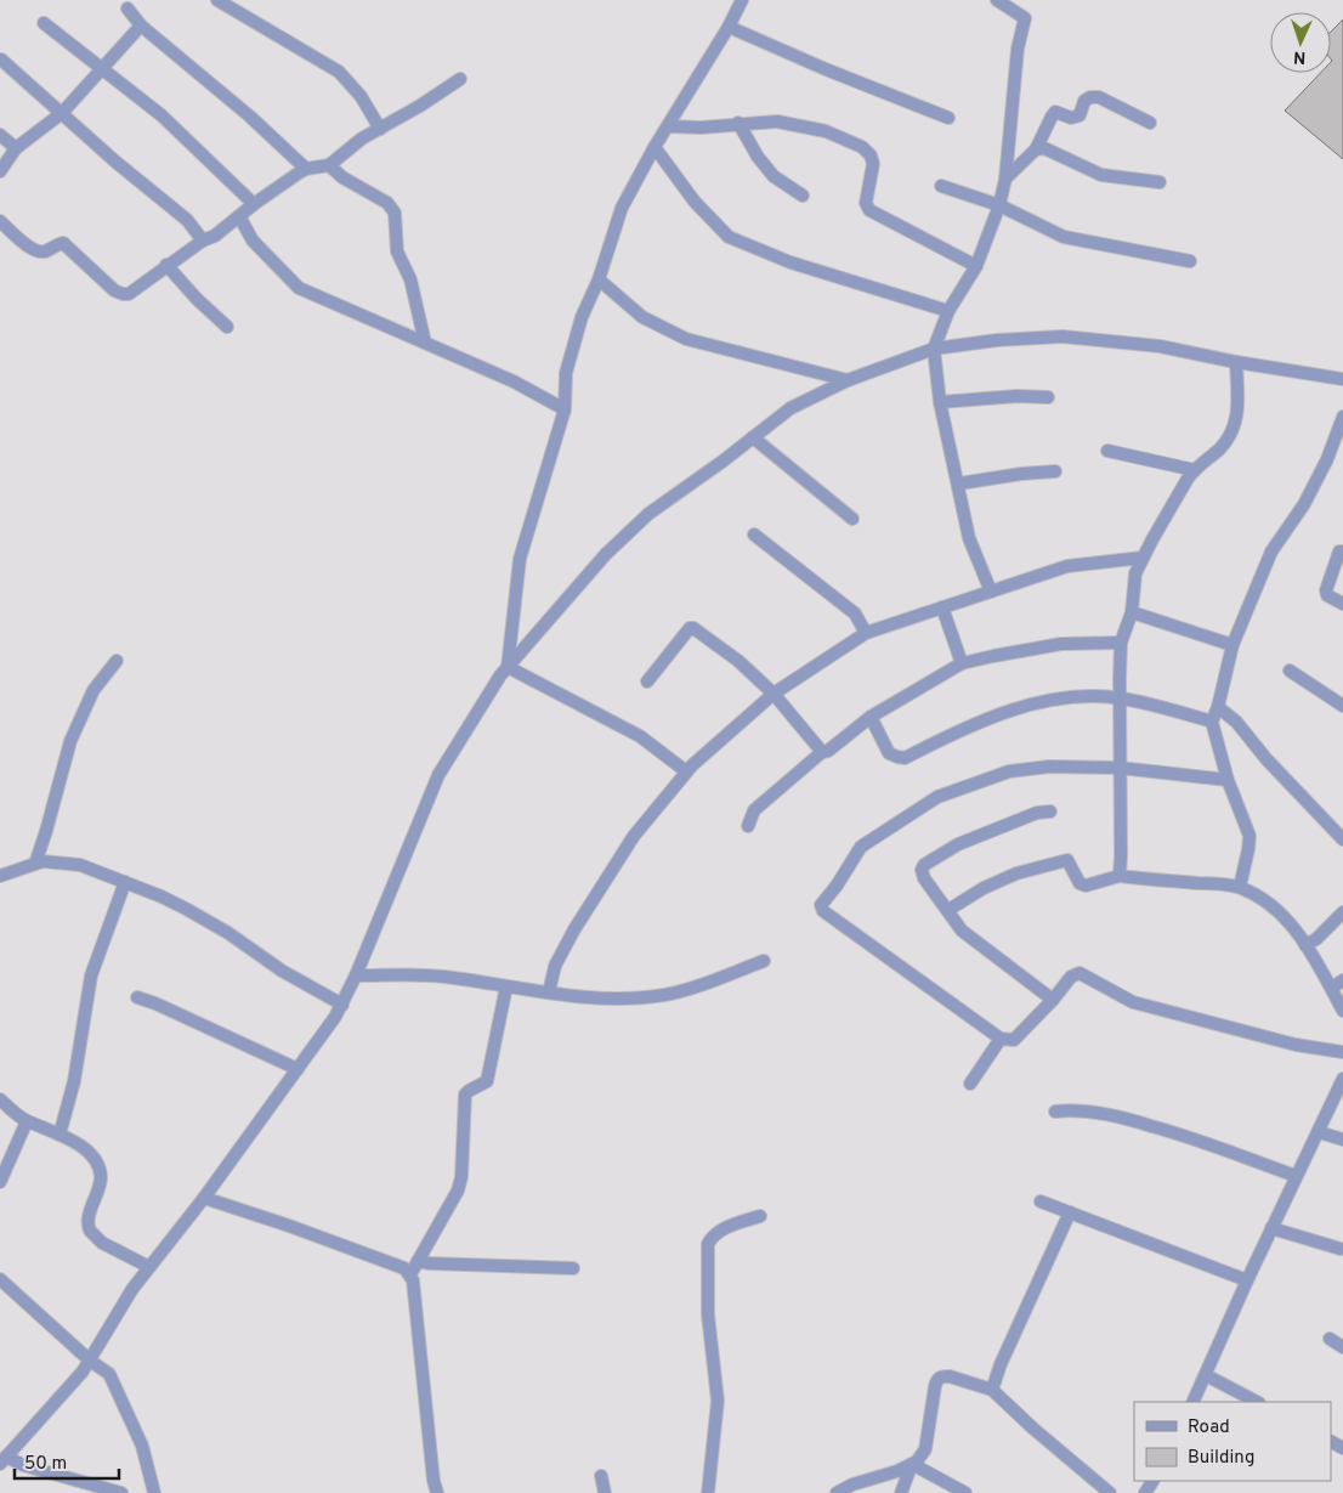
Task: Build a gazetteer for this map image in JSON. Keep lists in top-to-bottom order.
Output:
{
  "legend": ["Road", "Building"],
  "scale_bar": "50 m",
  "north": "bottom"
}
